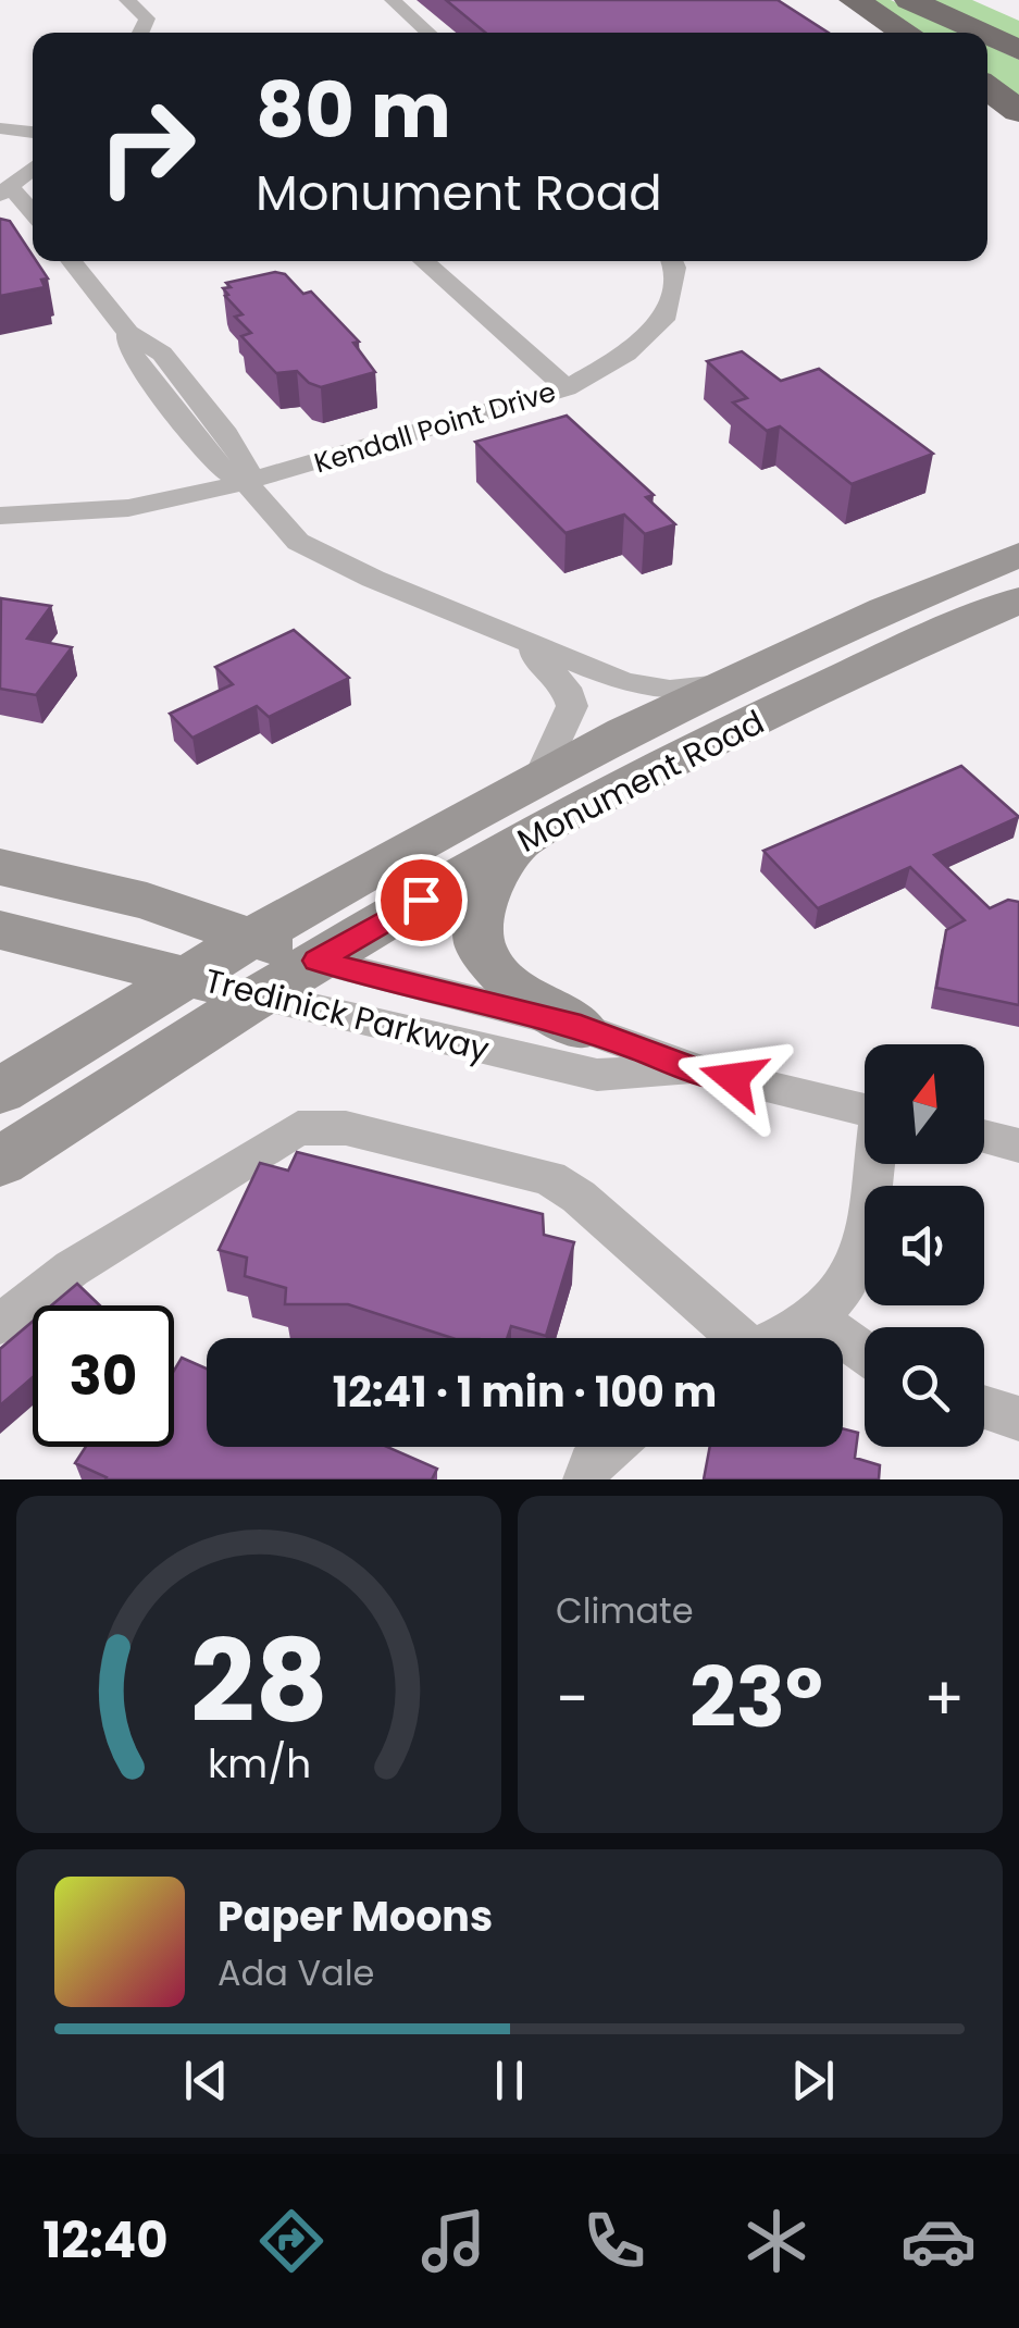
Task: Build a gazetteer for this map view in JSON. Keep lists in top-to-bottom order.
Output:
{
  "streets": {
    "main road": ["Monument Road", "Tredinick Parkway"],
    "street": ["Kendall Point Drive"]
  },
  "crossings": [
    ["Monument Road", "Tredinick Parkway"]
  ],
  "north": "top",
  "page": {
    "turn": ["80 m", "Monument Road"],
    "limit": "30",
    "trip": "12:41 · 1 min · 100 m",
    "tile": "Climate",
    "heat": ["−", "23°", "+"],
    "song": ["Paper Moons", "Ada Vale"],
    "tabs": "12:40",
    "gauge": ["28", "km/h"]
  }
}
